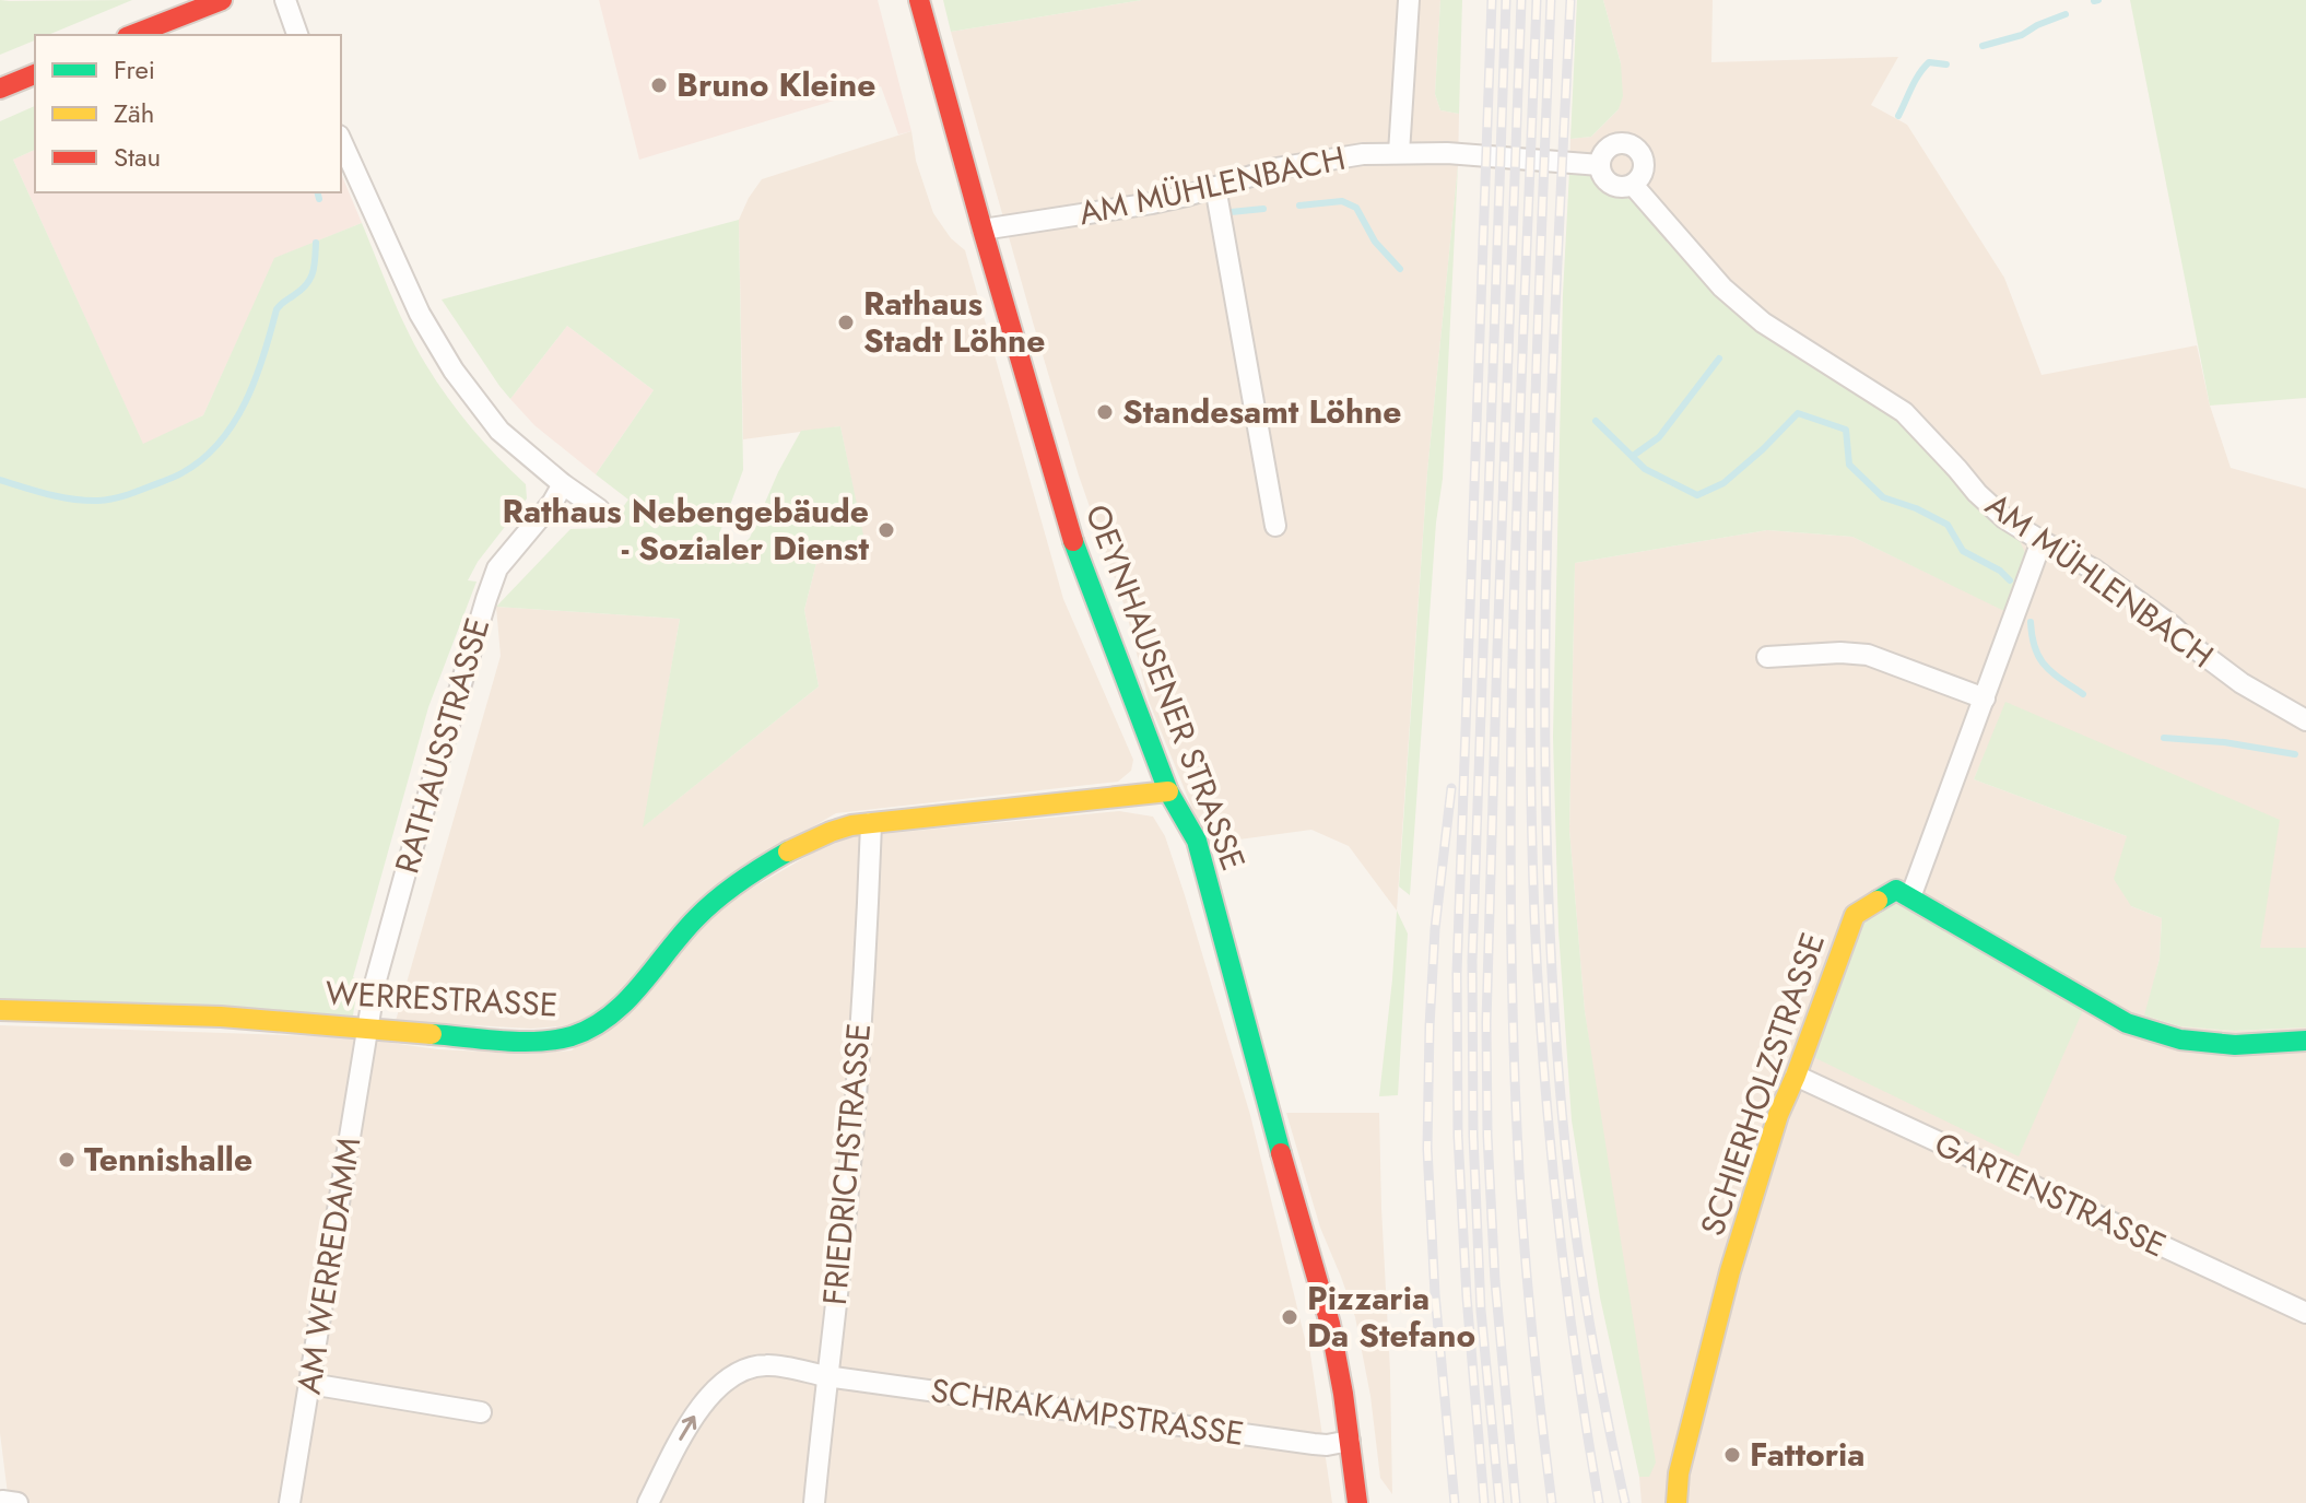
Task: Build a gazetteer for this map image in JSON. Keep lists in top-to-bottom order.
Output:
{
  "streets": {
    "street": [
      "AM MÜHLENBACH",
      "OEYNHAUSENER STRASSE",
      "RATHAUSSTRASSE",
      "WERRESTRASSE",
      "SCHIERHOLZSTRASSE",
      "FRIEDRICHSTRASSE",
      "GARTENSTRASSE",
      "AM WERREDAMM",
      "SCHRAKAMPSTRASSE"
    ]
  },
  "crossings": [
    ["AM MÜHLENBACH", "OEYNHAUSENER STRASSE"],
    ["OEYNHAUSENER STRASSE", "WERRESTRASSE"],
    ["OEYNHAUSENER STRASSE", "SCHRAKAMPSTRASSE"],
    ["RATHAUSSTRASSE", "WERRESTRASSE"],
    ["RATHAUSSTRASSE", "AM WERREDAMM"],
    ["WERRESTRASSE", "FRIEDRICHSTRASSE"],
    ["WERRESTRASSE", "AM WERREDAMM"],
    ["SCHIERHOLZSTRASSE", "GARTENSTRASSE"],
    ["FRIEDRICHSTRASSE", "SCHRAKAMPSTRASSE"]
  ],
  "places": [
    "Bruno Kleine",
    "Rathaus Stadt Löhne",
    "Standesamt Löhne",
    "Rathaus Nebengebäude - Sozialer Dienst",
    "Tennishalle",
    "Pizzaria Da Stefano",
    "Fattoria"
  ],
  "legend": ["Frei", "Zäh", "Stau"]
}
